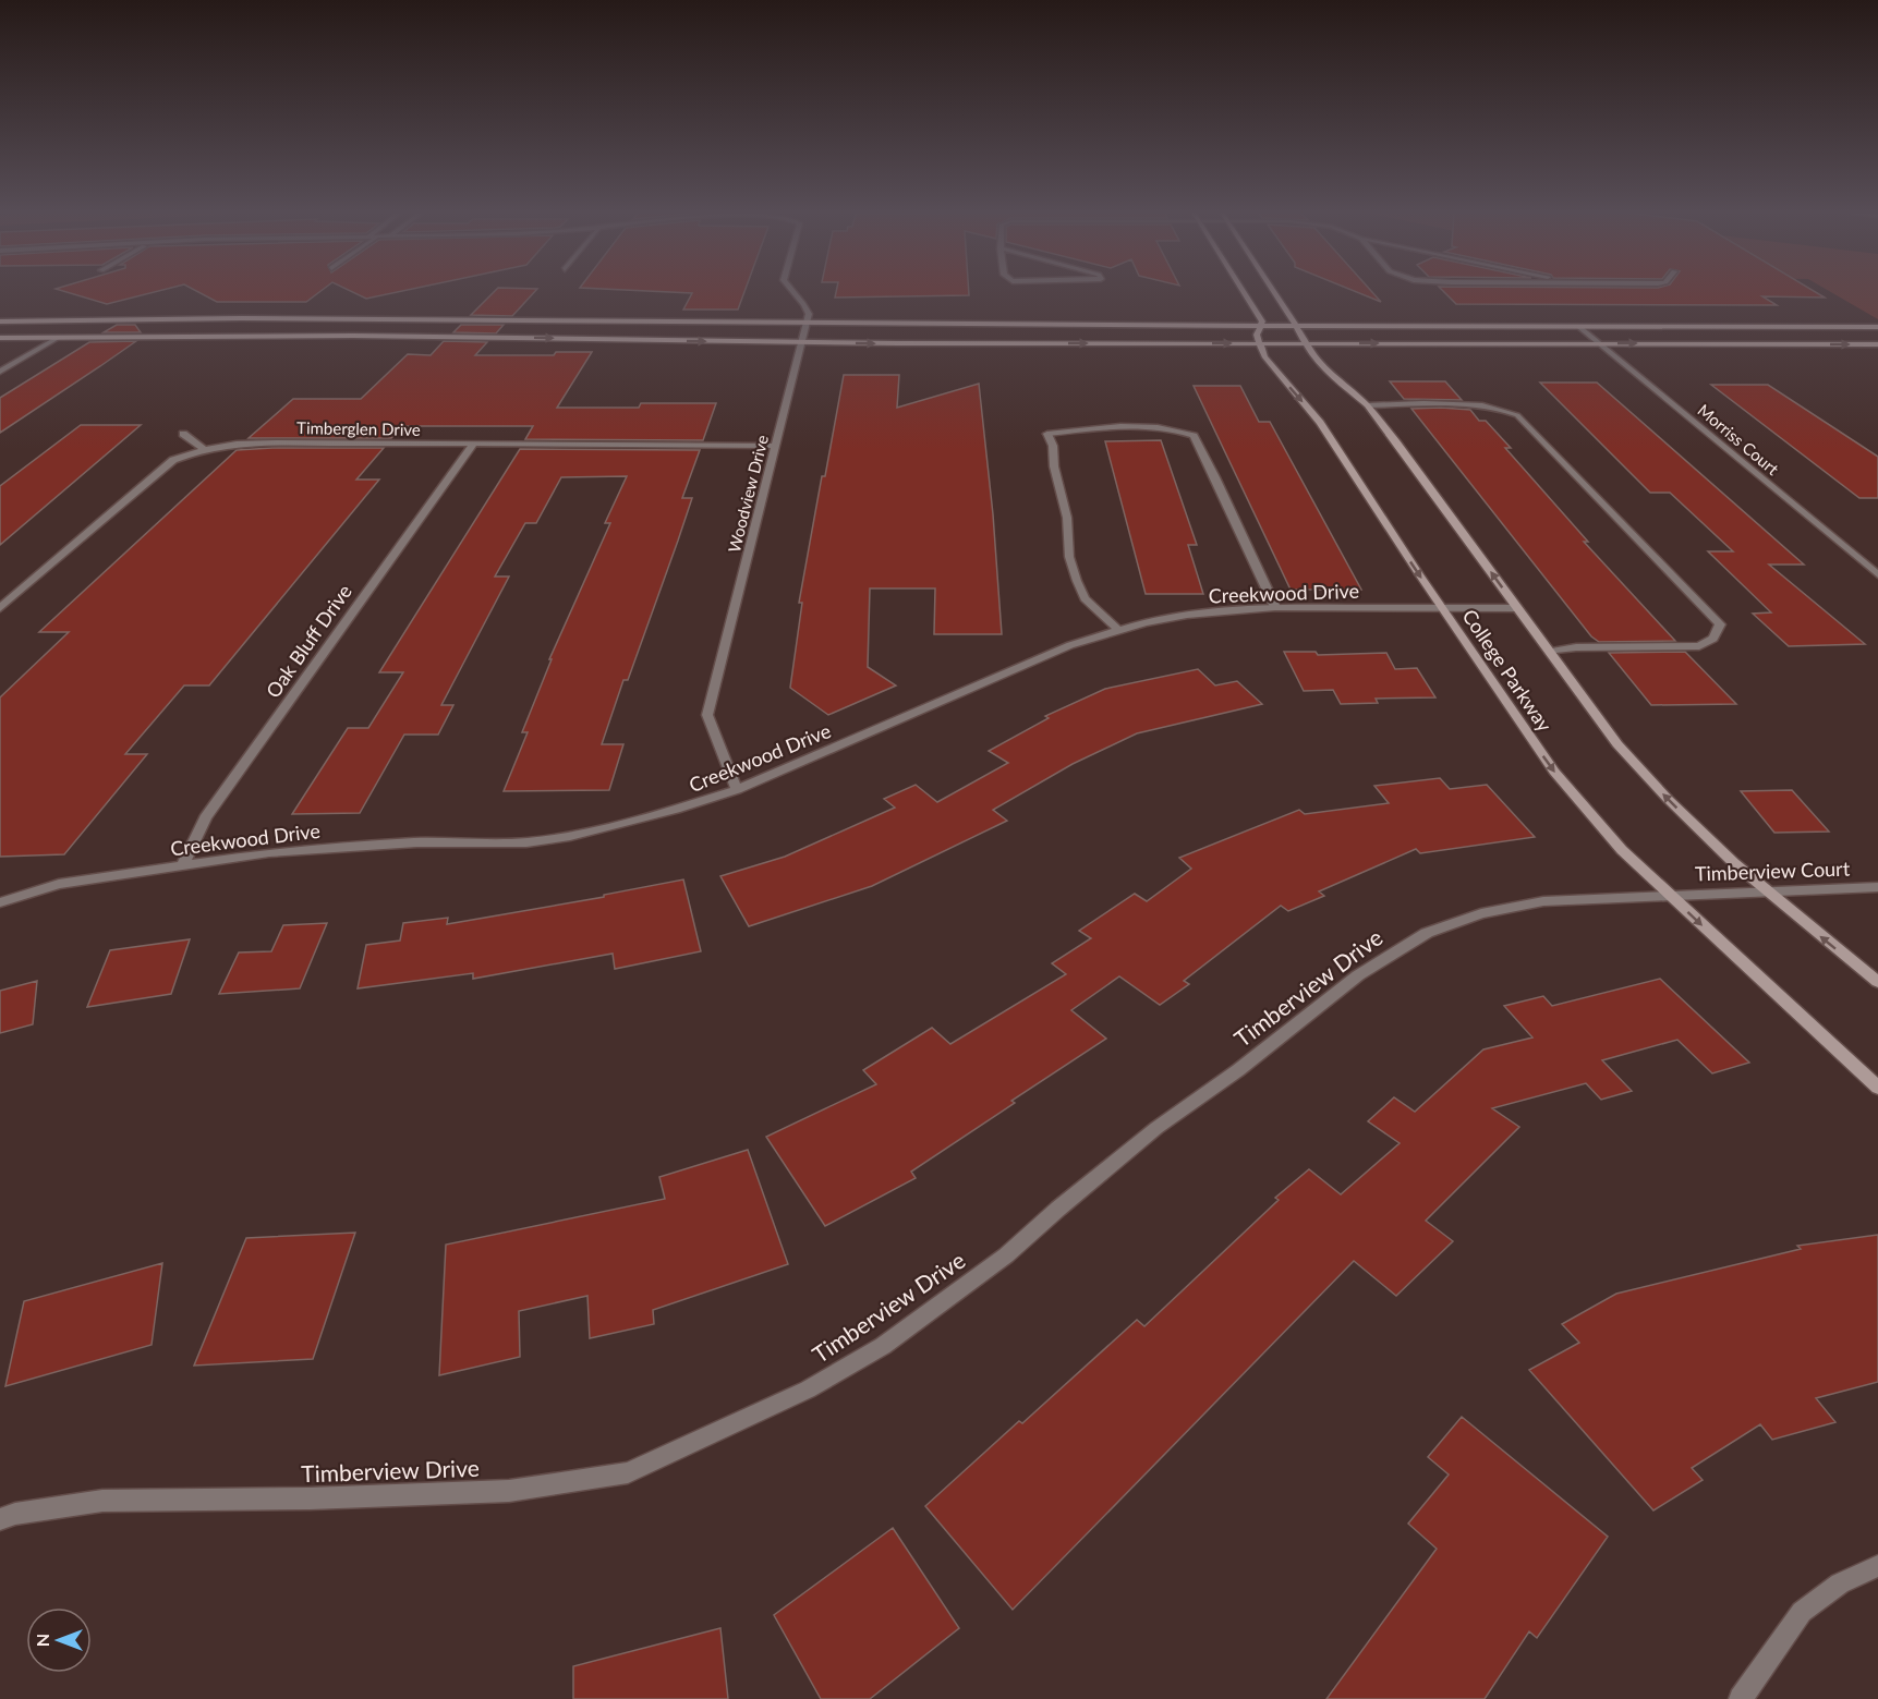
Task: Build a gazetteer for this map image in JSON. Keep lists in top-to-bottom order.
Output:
{
  "streets": {
    "main road": ["College Parkway"],
    "street": [
      "Timberglen Drive",
      "Morriss Court",
      "Woodview Drive",
      "Creekwood Drive",
      "Oak Bluff Drive",
      "Timberview Court",
      "Timberview Drive"
    ]
  },
  "crossings": [
    ["Timberglen Drive", "Woodview Drive"],
    ["Timberglen Drive", "Oak Bluff Drive"],
    ["Woodview Drive", "Creekwood Drive"],
    ["Creekwood Drive", "Oak Bluff Drive"],
    ["Creekwood Drive", "College Parkway"],
    ["College Parkway", "Timberview Court"],
    ["College Parkway", "Timberview Drive"],
    ["Timberview Court", "Timberview Drive"]
  ],
  "north": "left"
}
